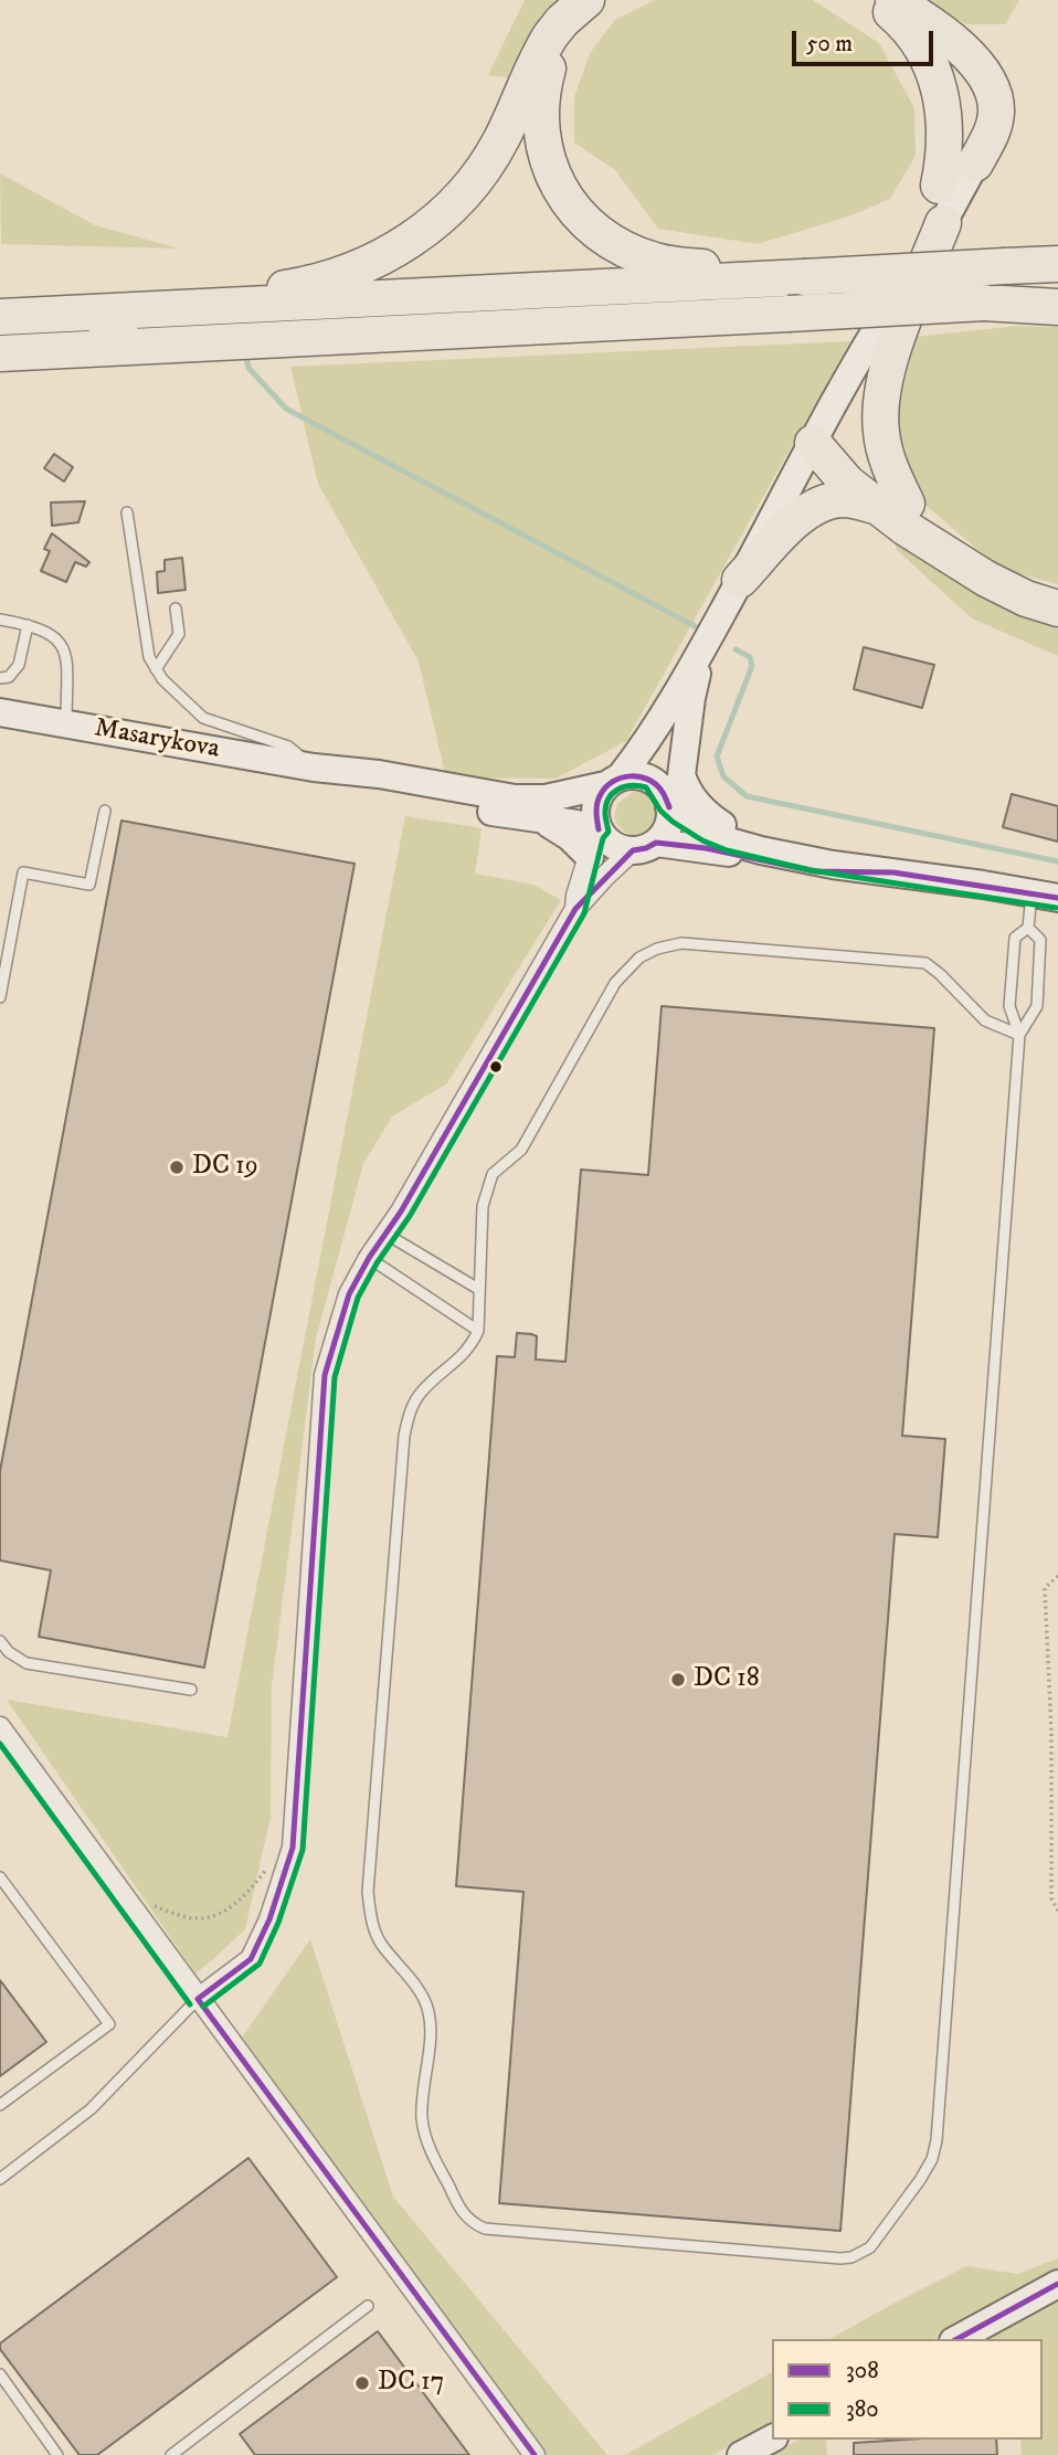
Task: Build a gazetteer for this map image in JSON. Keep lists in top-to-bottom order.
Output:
{
  "streets": {
    "main road": ["Masarykova"]
  },
  "places": ["DC 19", "DC 18", "DC 17"],
  "lines": ["transit line 308", "transit line 380"],
  "legend": ["308", "380"],
  "scale_bar": "50 m"
}
